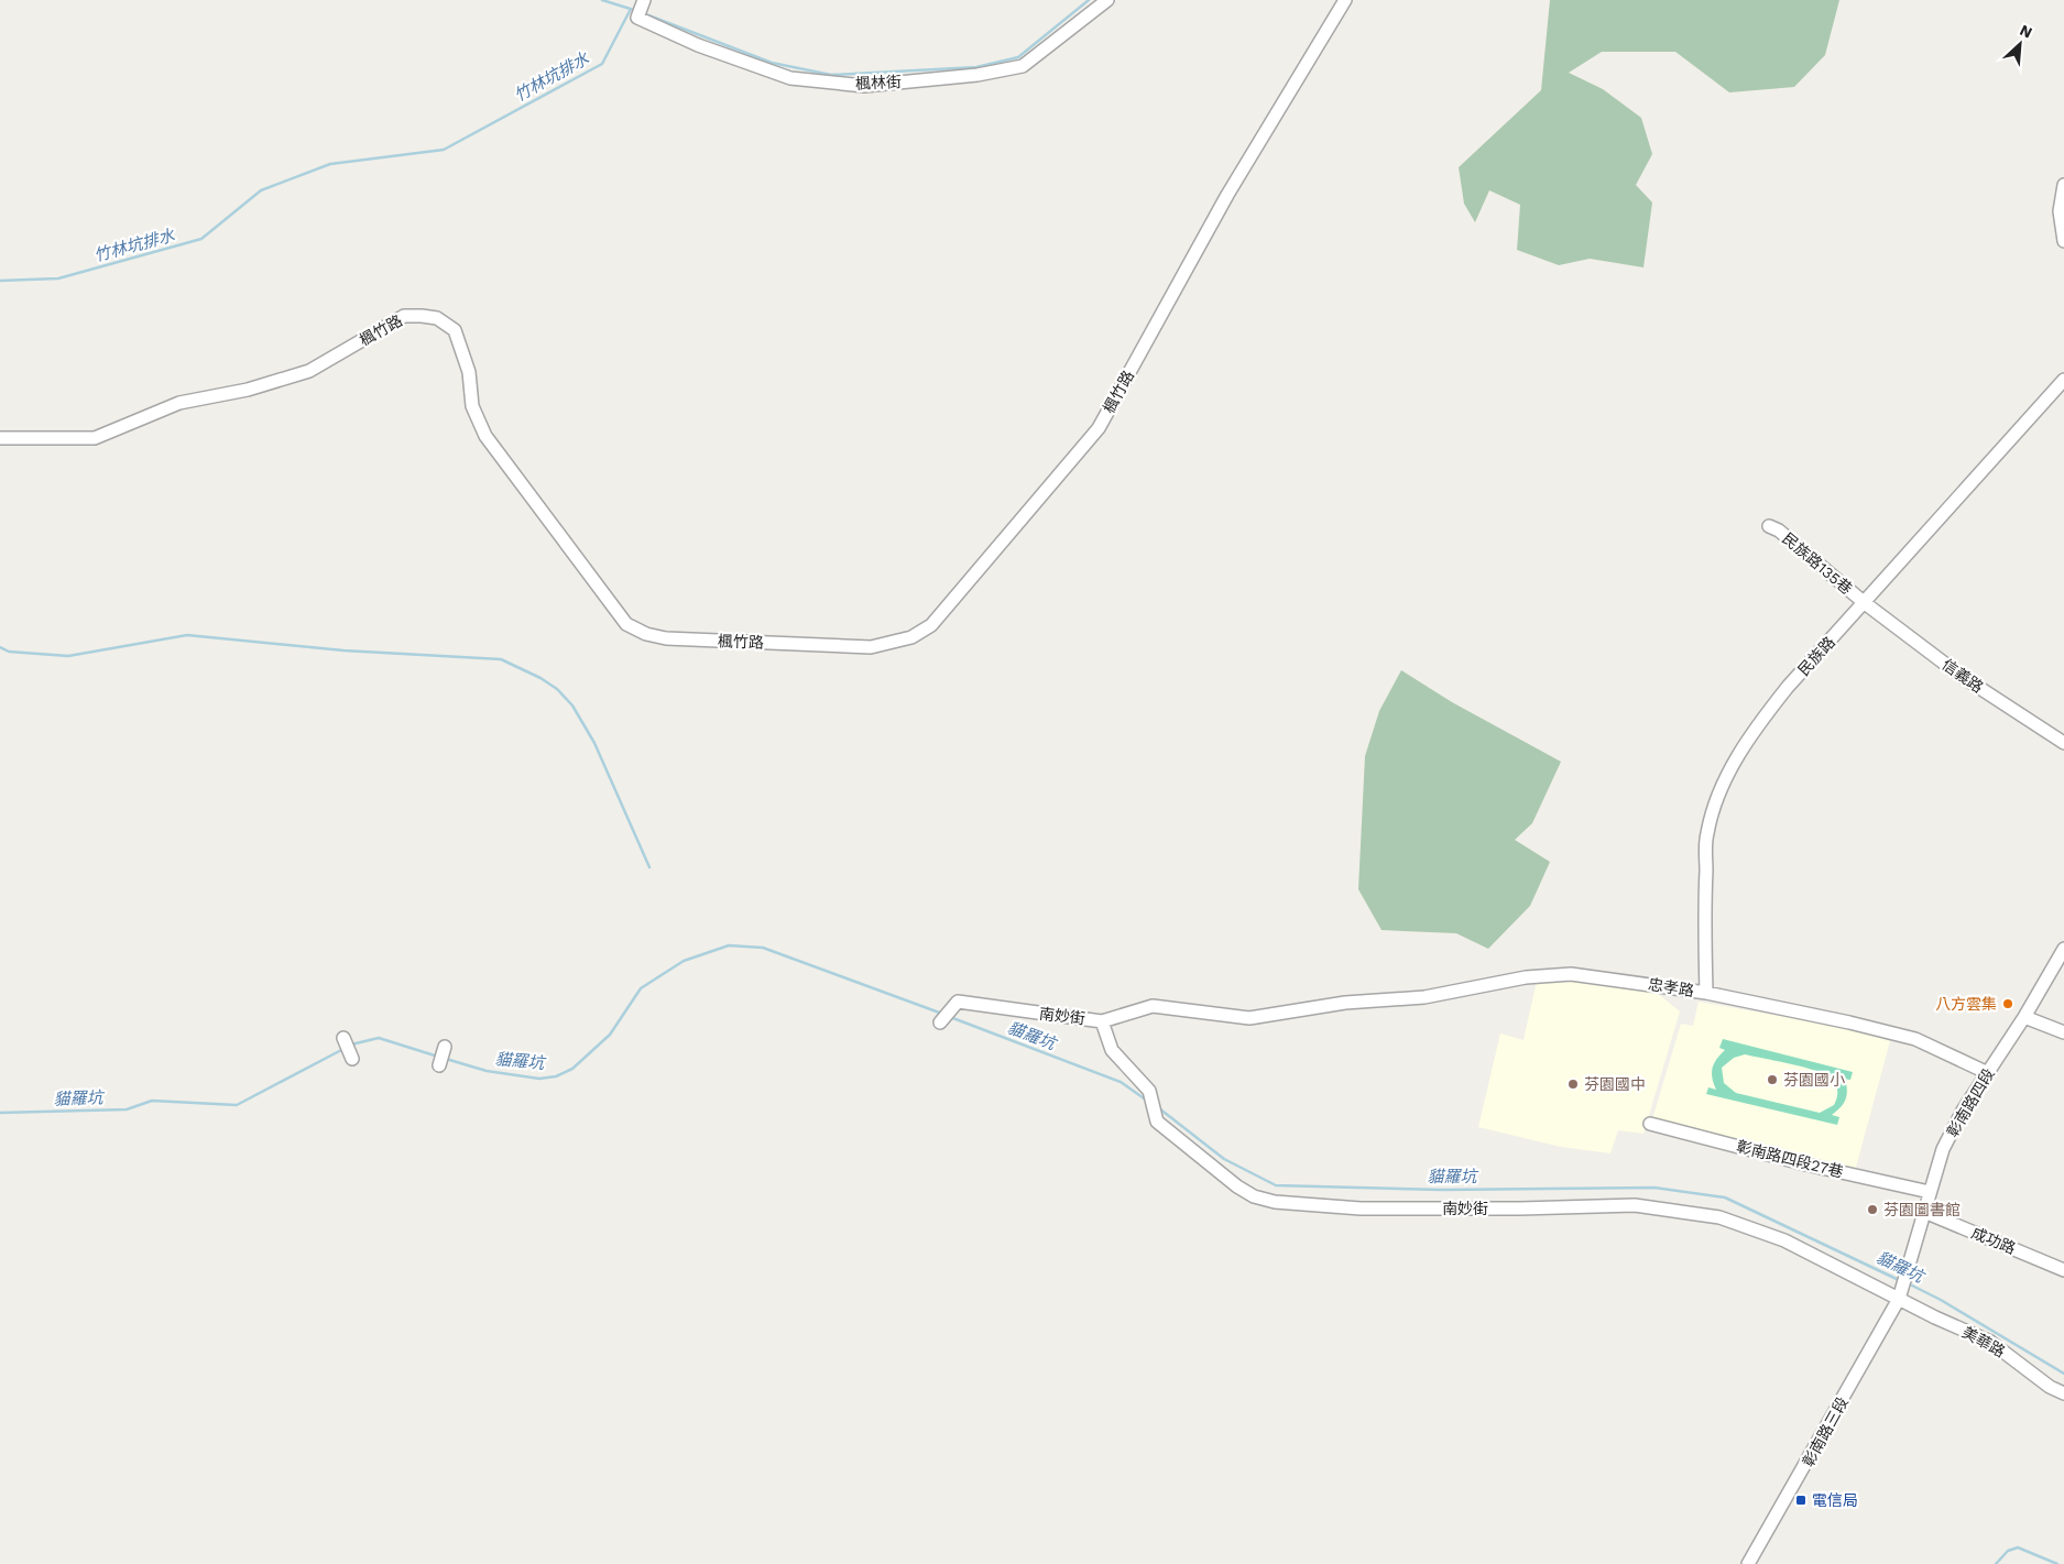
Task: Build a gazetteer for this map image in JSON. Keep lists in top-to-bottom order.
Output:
{
  "streets": {
    "street": [
      "楓林街",
      "楓竹路",
      "民族路135巷",
      "民族路",
      "信義路",
      "忠孝路",
      "南妙街",
      "彰南路四段",
      "彰南路四段27巷",
      "成功路",
      "美華路",
      "彰南路三段"
    ]
  },
  "crossings": [
    ["民族路135巷", "民族路"],
    ["民族路135巷", "信義路"],
    ["民族路", "信義路"],
    ["民族路", "忠孝路"],
    ["忠孝路", "南妙街"],
    ["忠孝路", "彰南路四段"],
    ["南妙街", "美華路"],
    ["南妙街", "彰南路三段"],
    ["彰南路四段", "彰南路四段27巷"],
    ["彰南路四段", "成功路"],
    ["彰南路四段", "彰南路三段"],
    ["美華路", "彰南路三段"]
  ],
  "water": ["竹林坑排水", "貓羅坑"],
  "places": {
    "other": [
      "八方雲集",
      "芬園國小",
      "芬園國中",
      "芬園圖書館"
    ],
    "transit": ["電信局"]
  },
  "north": "top right"
}
